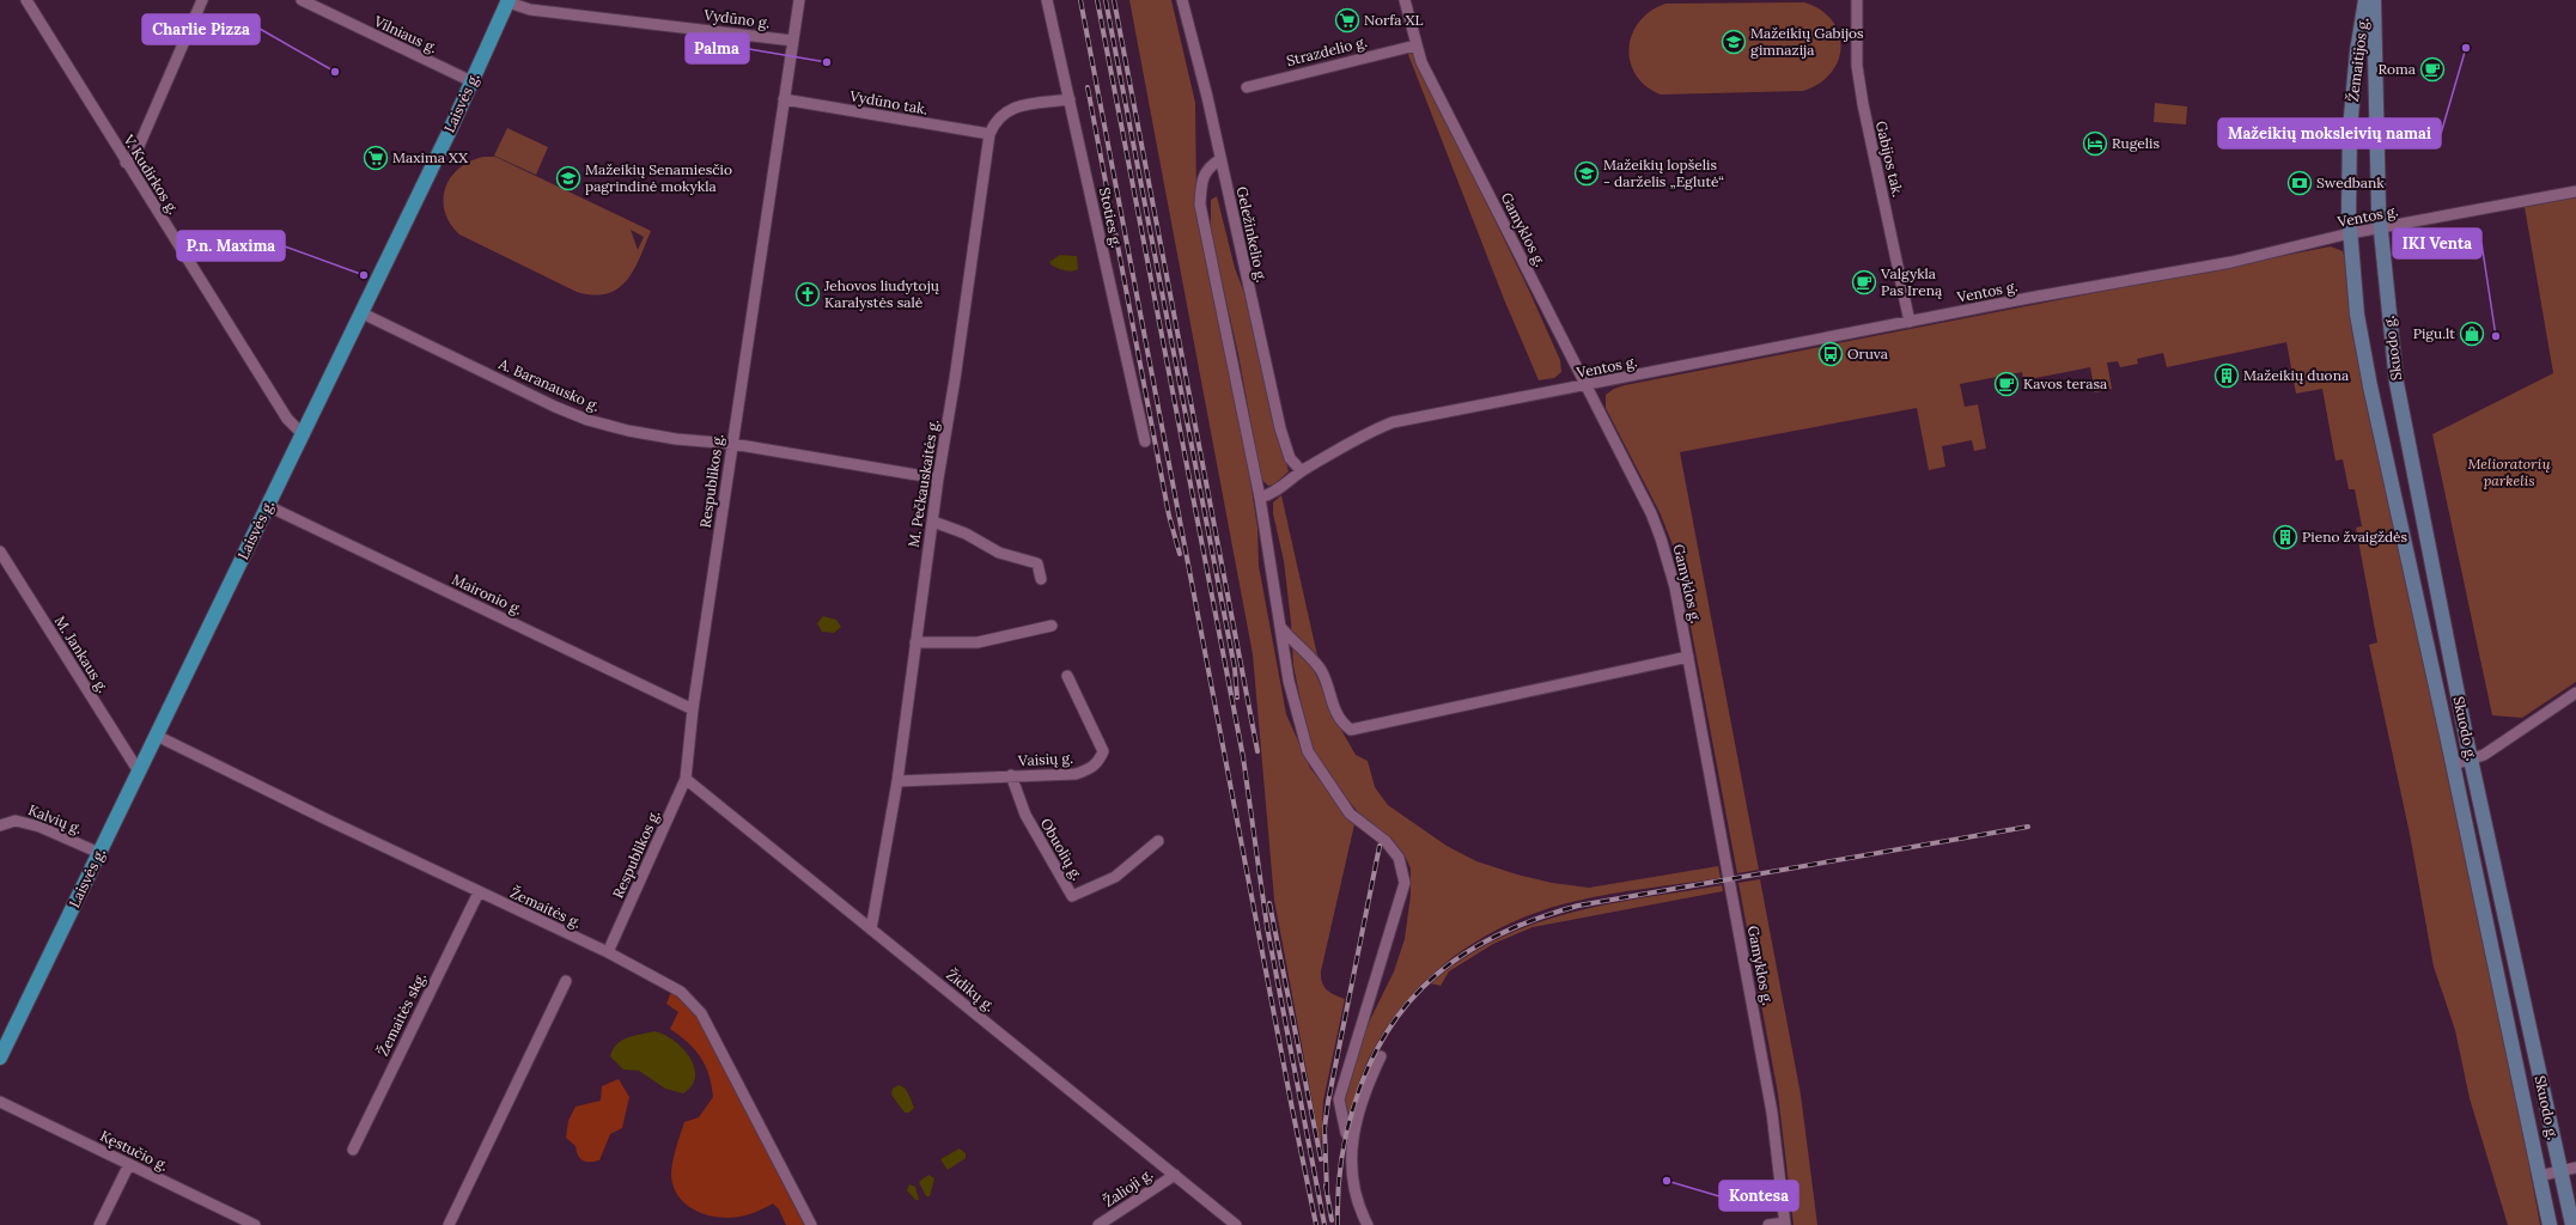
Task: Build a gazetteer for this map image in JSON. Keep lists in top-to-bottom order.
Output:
{
  "streets": {
    "main road": ["Žemaitijos g.", "Laisvės g.", "Skuodo g."],
    "street": [
      "Vydūno g.",
      "Vilniaus g.",
      "Strazdelio g.",
      "Vydūno tak.",
      "Gabijos tak.",
      "V. Kudirkos g.",
      "Ventos g.",
      "Stoties g.",
      "Gamyklos g.",
      "Geležinkelio g.",
      "A. Baranausko g.",
      "Respublikos g.",
      "M. Pečkauskaitės g.",
      "Maironio g.",
      "M. Jankaus g.",
      "Vaisių g.",
      "Kalvių g.",
      "Obuolių g.",
      "Žemaitės g.",
      "Židikų g.",
      "Žemaitės skg.",
      "Kęstučio g.",
      "Žalioji g."
    ]
  },
  "crossings": [
    ["Vydūno g.", "Laisvės g."],
    ["Vydūno g.", "Respublikos g."],
    ["Vilniaus g.", "Laisvės g."],
    ["Strazdelio g.", "Gamyklos g."],
    ["Žemaitijos g.", "Ventos g."],
    ["Žemaitijos g.", "Skuodo g."],
    ["Laisvės g.", "V. Kudirkos g."],
    ["Laisvės g.", "A. Baranausko g."],
    ["Laisvės g.", "Maironio g."],
    ["Laisvės g.", "M. Jankaus g."],
    ["Laisvės g.", "Kalvių g."],
    ["Laisvės g.", "Žemaitės g."],
    ["Vydūno tak.", "Respublikos g."],
    ["Vydūno tak.", "M. Pečkauskaitės g."],
    ["Gabijos tak.", "Ventos g."],
    ["Ventos g.", "Gamyklos g."],
    ["Ventos g.", "Geležinkelio g."],
    ["Ventos g.", "Skuodo g."],
    ["Stoties g.", "M. Pečkauskaitės g."],
    ["A. Baranausko g.", "Respublikos g."],
    ["A. Baranausko g.", "M. Pečkauskaitės g."],
    ["Respublikos g.", "Maironio g."],
    ["Respublikos g.", "Žemaitės g."],
    ["Respublikos g.", "Židikų g."],
    ["M. Pečkauskaitės g.", "Vaisių g."],
    ["M. Pečkauskaitės g.", "Židikų g."],
    ["Vaisių g.", "Obuolių g."],
    ["Žemaitės g.", "Žemaitės skg."],
    ["Židikų g.", "Žalioji g."]
  ],
  "parks": ["Melioratorių parkelis"],
  "places": {
    "supermarket": ["Norfa XL", "Maxima XX"],
    "school or university": ["Mažeikių Gabijos gimnazija", "Mažeikių lopšelis - darželis „Eglutė“", "Mažeikių Senamiesčio pagrindinė mokykla"],
    "other": [
      "Mažeikių moksleivių namai",
      "Palma",
      "Charlie Pizza",
      "P.n. Maxima",
      "IKI Venta",
      "Kontesa"
    ],
    "cafe": ["Roma", "Valgykla Pas Ireną", "Kavos terasa"],
    "hotel": ["Rugelis"],
    "bank": ["Swedbank"],
    "church": ["Jehovos liudytojų Karalystės salė"],
    "shop": ["Pigu.lt"],
    "bus stop": ["Oruva"],
    "building": ["Mažeikių duona", "Pieno žvaigždės"]
  }
}
